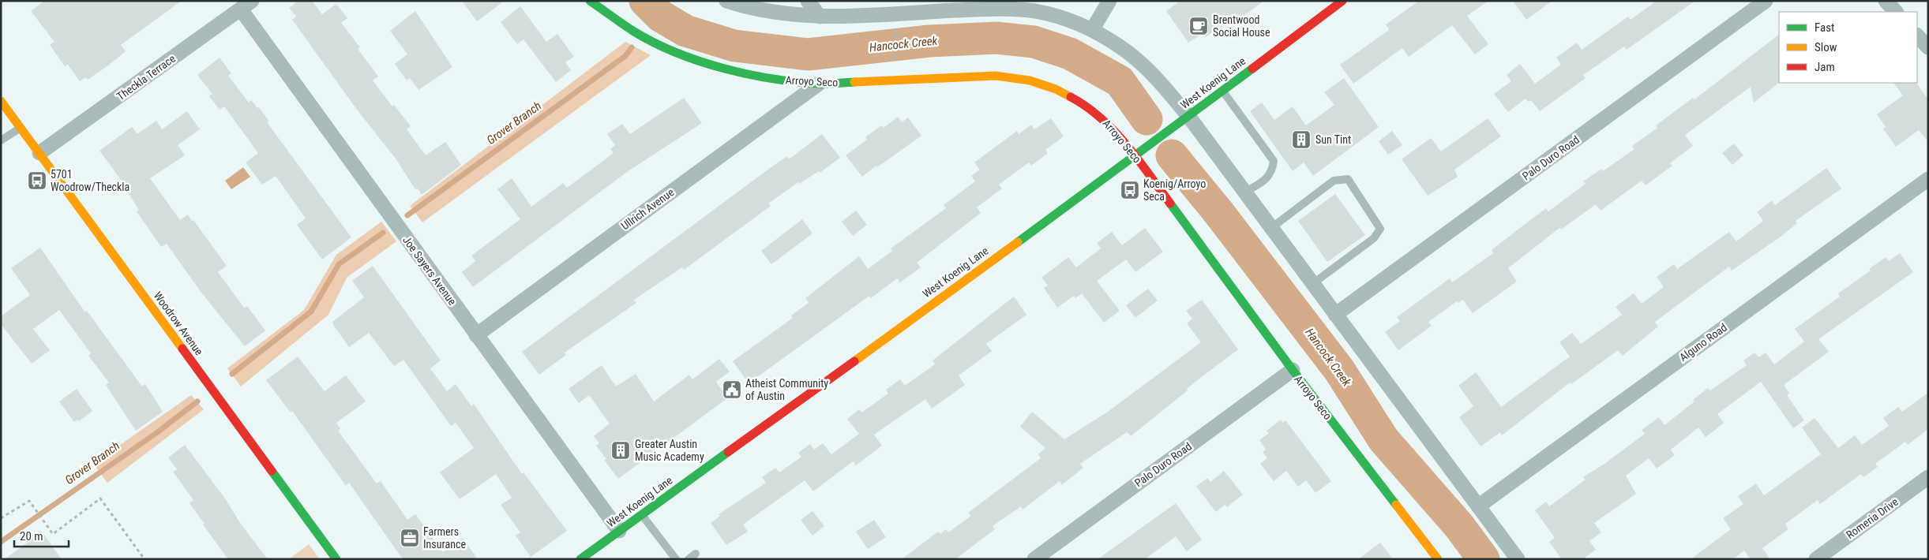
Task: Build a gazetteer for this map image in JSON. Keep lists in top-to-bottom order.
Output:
{
  "streets": {
    "street": [
      "Theckla Terrace",
      "Arroyo Seco",
      "West Koenig Lane",
      "Palo Duro Road",
      "Ullrich Avenue",
      "Joe Sayers Avenue",
      "Woodrow Avenue",
      "Alguno Road",
      "Romeria Drive"
    ]
  },
  "crossings": [
    ["Theckla Terrace", "Joe Sayers Avenue"],
    ["Theckla Terrace", "Woodrow Avenue"],
    ["Arroyo Seco", "West Koenig Lane"],
    ["Arroyo Seco", "Palo Duro Road"],
    ["Arroyo Seco", "Ullrich Avenue"],
    ["West Koenig Lane", "Joe Sayers Avenue"],
    ["Ullrich Avenue", "Joe Sayers Avenue"]
  ],
  "water": ["Hancock Creek", "Grover Branch"],
  "places": {
    "cafe": ["Brentwood Social House"],
    "building": ["Sun Tint", "Greater Austin Music Academy"],
    "bus stop": ["5701 Woodrow/Theckla", "Koenig/Arroyo Seca"],
    "public building": ["Atheist Community of Austin"],
    "office": ["Farmers Insurance"]
  },
  "legend": ["Fast", "Slow", "Jam"],
  "scale_bar": "20 m"
}
